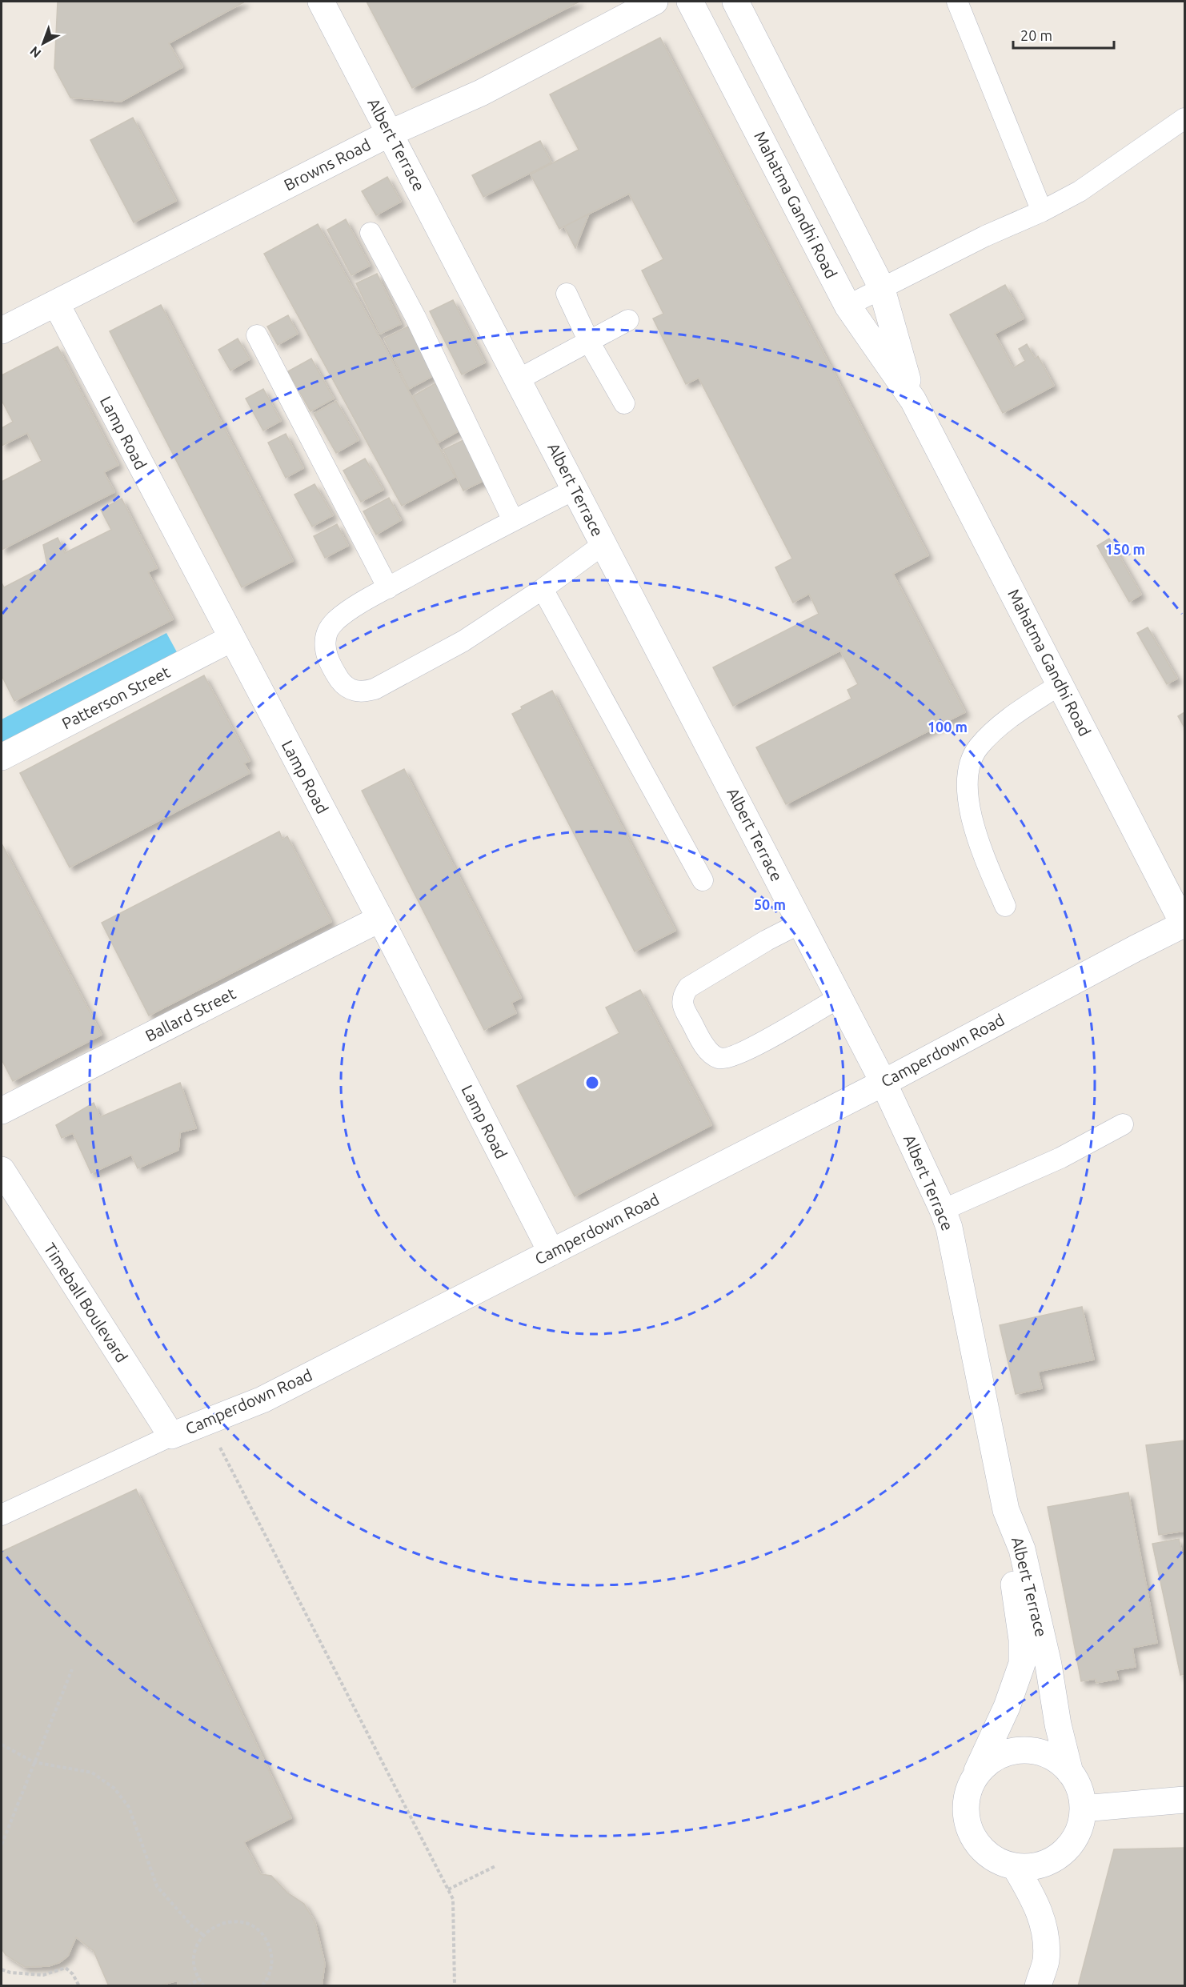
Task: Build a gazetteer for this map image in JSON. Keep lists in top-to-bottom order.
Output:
{
  "streets": {
    "street": [
      "Albert Terrace",
      "Browns Road",
      "Mahatma Gandhi Road",
      "Lamp Road",
      "Patterson Street",
      "Ballard Street",
      "Camperdown Road",
      "Timeball Boulevard"
    ]
  },
  "crossings": [
    ["Albert Terrace", "Browns Road"],
    ["Albert Terrace", "Camperdown Road"],
    ["Browns Road", "Lamp Road"],
    ["Mahatma Gandhi Road", "Camperdown Road"],
    ["Lamp Road", "Patterson Street"],
    ["Lamp Road", "Ballard Street"],
    ["Lamp Road", "Camperdown Road"],
    ["Camperdown Road", "Timeball Boulevard"]
  ],
  "scale_bar": "20 m",
  "north": "bottom left",
  "rings": ["150 m", "100 m", "50 m"]
}
